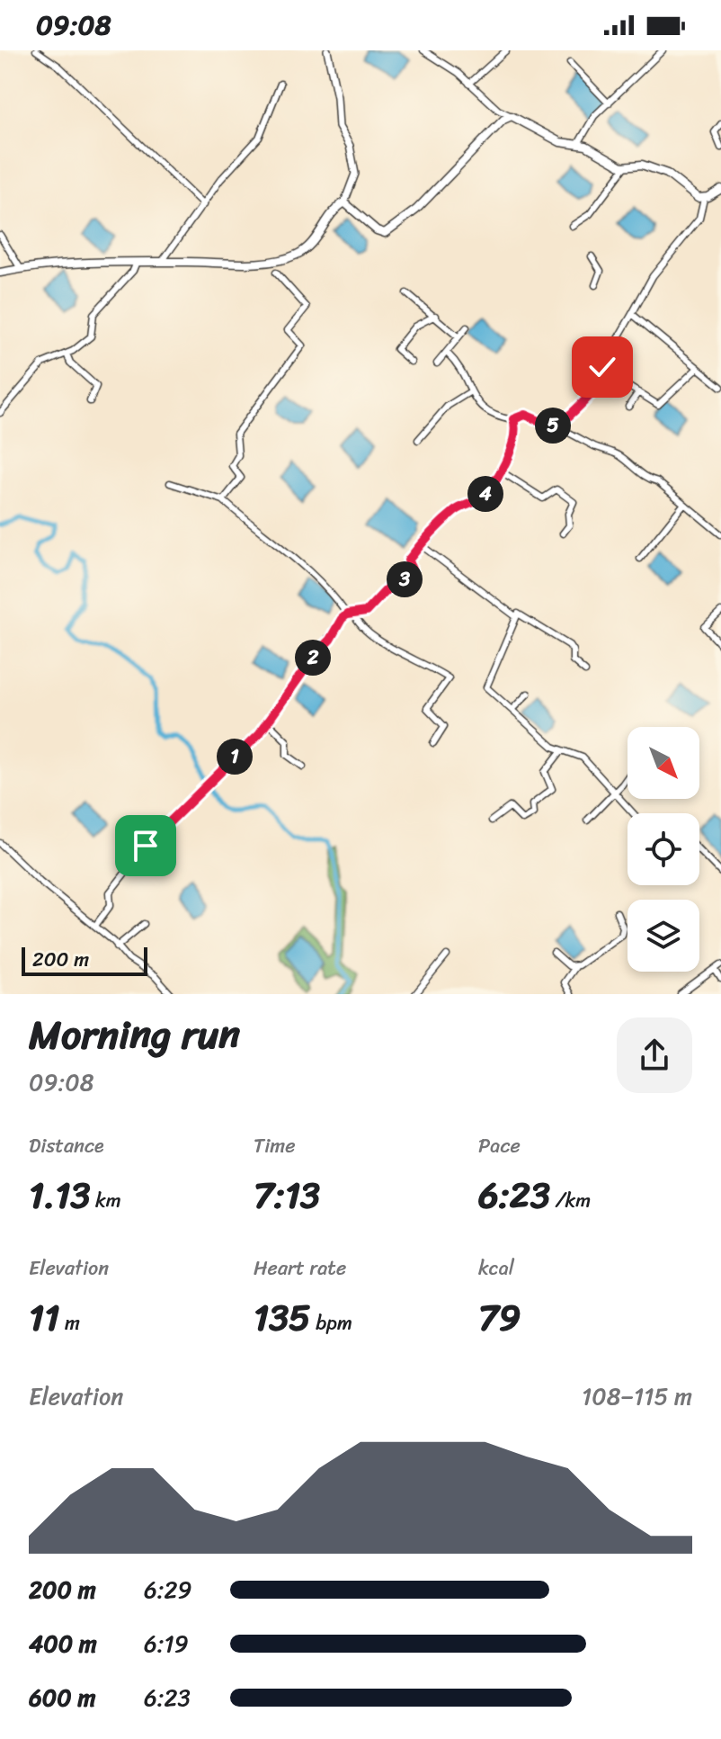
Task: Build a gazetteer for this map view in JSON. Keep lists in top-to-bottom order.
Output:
{
  "scale_bar": "200 m",
  "north": "bottom right",
  "page": {
    "status": "09:08",
    "pins": [
      "5",
      "4",
      "3",
      "2",
      "1"
    ],
    "scale": "200 m",
    "heading": ["Morning run", "09:08"],
    "stats": [
      ["Distance", "1.13 km"],
      ["Time", "7:13"],
      ["Pace", "6:23 /km"],
      ["Elevation", "11 m"],
      ["Heart rate", "135 bpm"],
      ["kcal", "79"]
    ],
    "chart": ["Elevation", "108–115 m"],
    "list": [
      {
        "name": "200 m",
        "note": "6:29"
      },
      {
        "name": "400 m",
        "note": "6:19"
      },
      {
        "name": "600 m",
        "note": "6:23"
      }
    ]
  }
}
